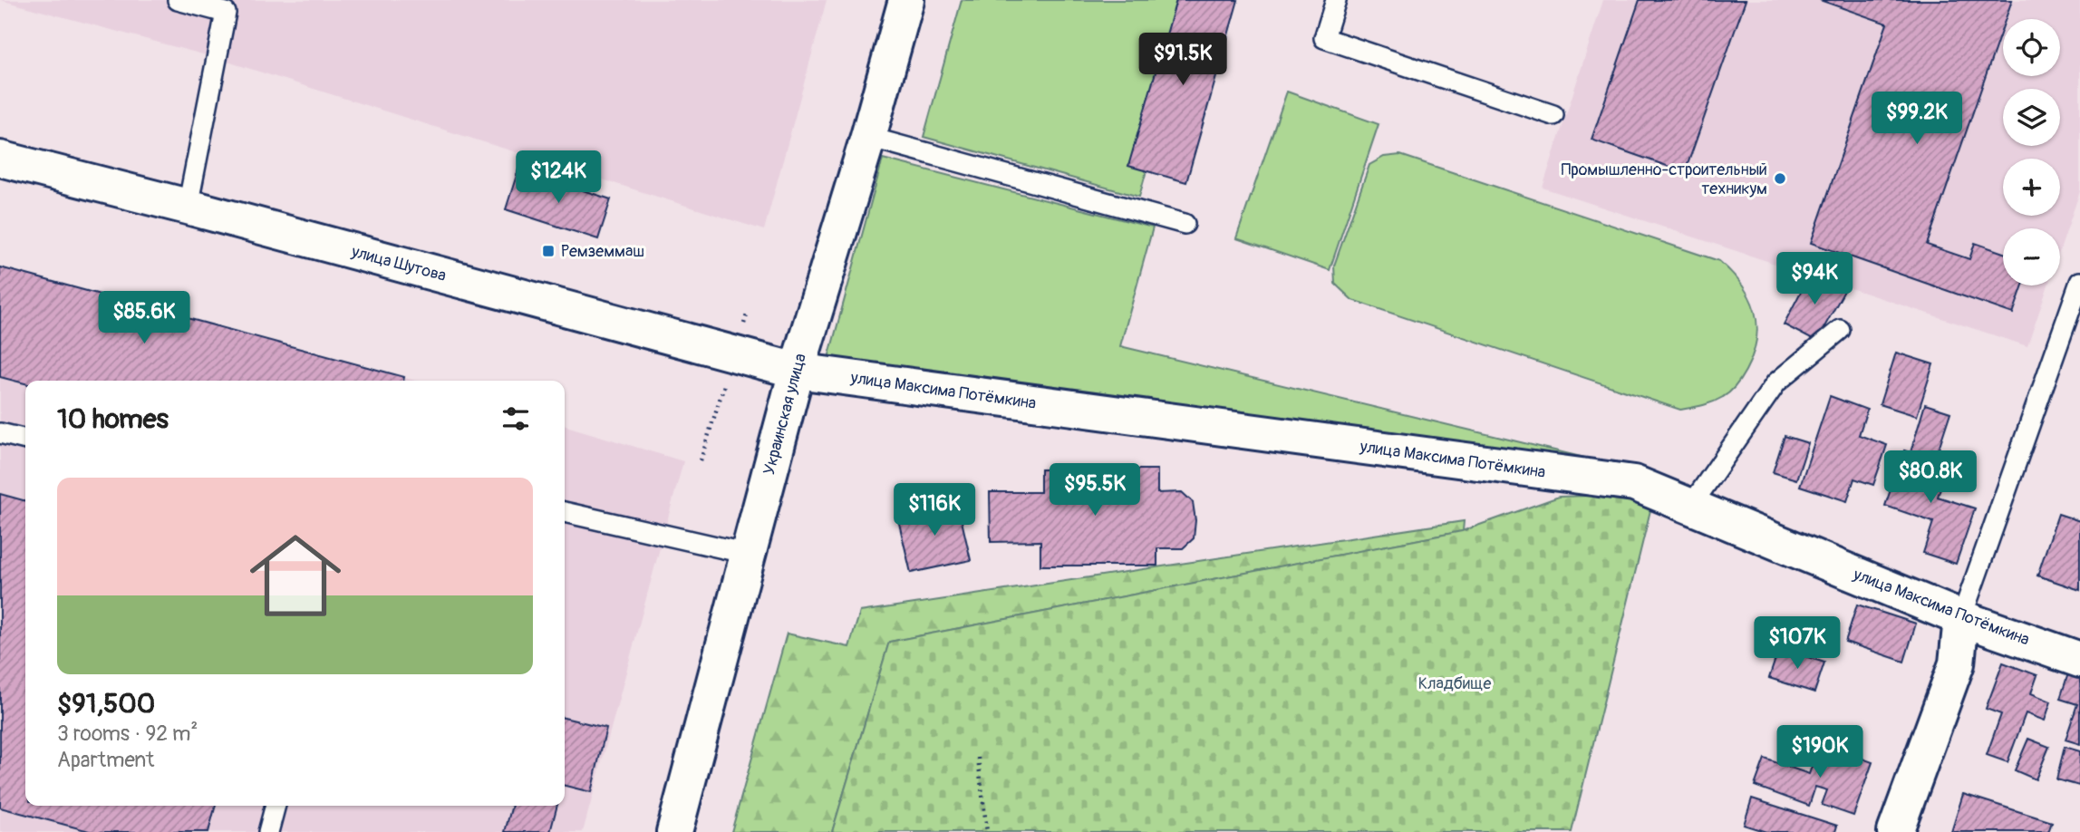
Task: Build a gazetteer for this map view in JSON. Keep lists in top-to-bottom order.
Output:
{
  "streets": {
    "street": ["улица Шутова", "улица Максима Потёмкина", "Украинская улица"]
  },
  "crossings": [
    ["улица Шутова", "улица Максима Потёмкина"],
    ["улица Шутова", "Украинская улица"],
    ["улица Максима Потёмкина", "Украинская улица"]
  ],
  "parks": ["Кладбище"],
  "places": {
    "other": ["Промышленно-строительный техникум"],
    "transit": ["Ремземмаш"]
  },
  "page": {
    "map_buttons": ["+", "−"],
    "price": [
      "$91.5K",
      "$99.2K",
      "$124K",
      "$94K",
      "$85.6K",
      "$80.8K",
      "$95.5K",
      "$116K",
      "$107K",
      "$190K"
    ],
    "heading": "10 homes",
    "list": [
      {
        "name": "$91,500",
        "note": "3 rooms · 92 m² · Apartment"
      }
    ]
  }
}
